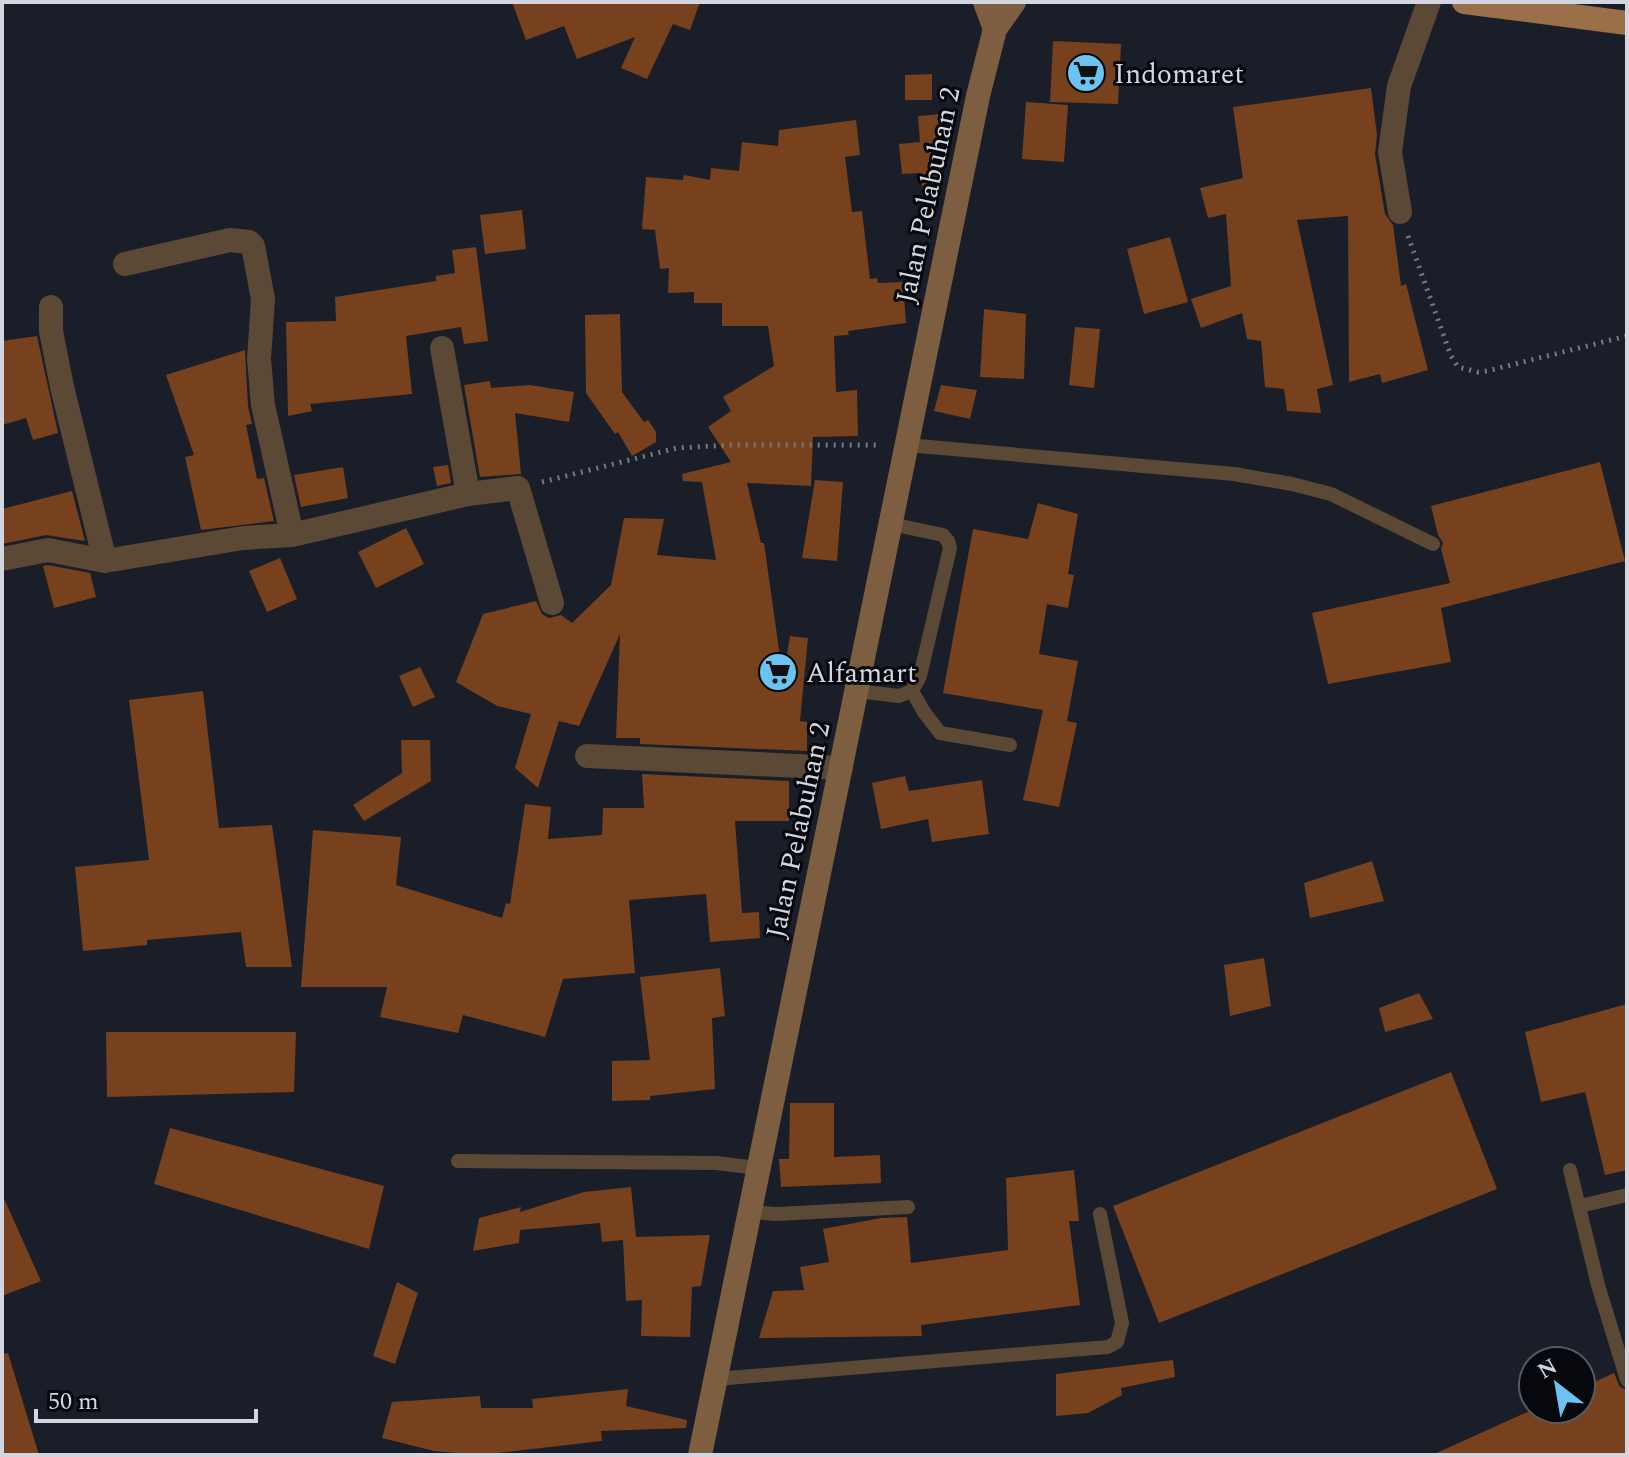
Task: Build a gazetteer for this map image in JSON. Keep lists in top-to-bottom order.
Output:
{
  "streets": {
    "main road": ["Jalan Pelabuhan 2"]
  },
  "places": {
    "supermarket": ["Indomaret", "Alfamart"]
  },
  "scale_bar": "50 m",
  "north": "top left"
}
